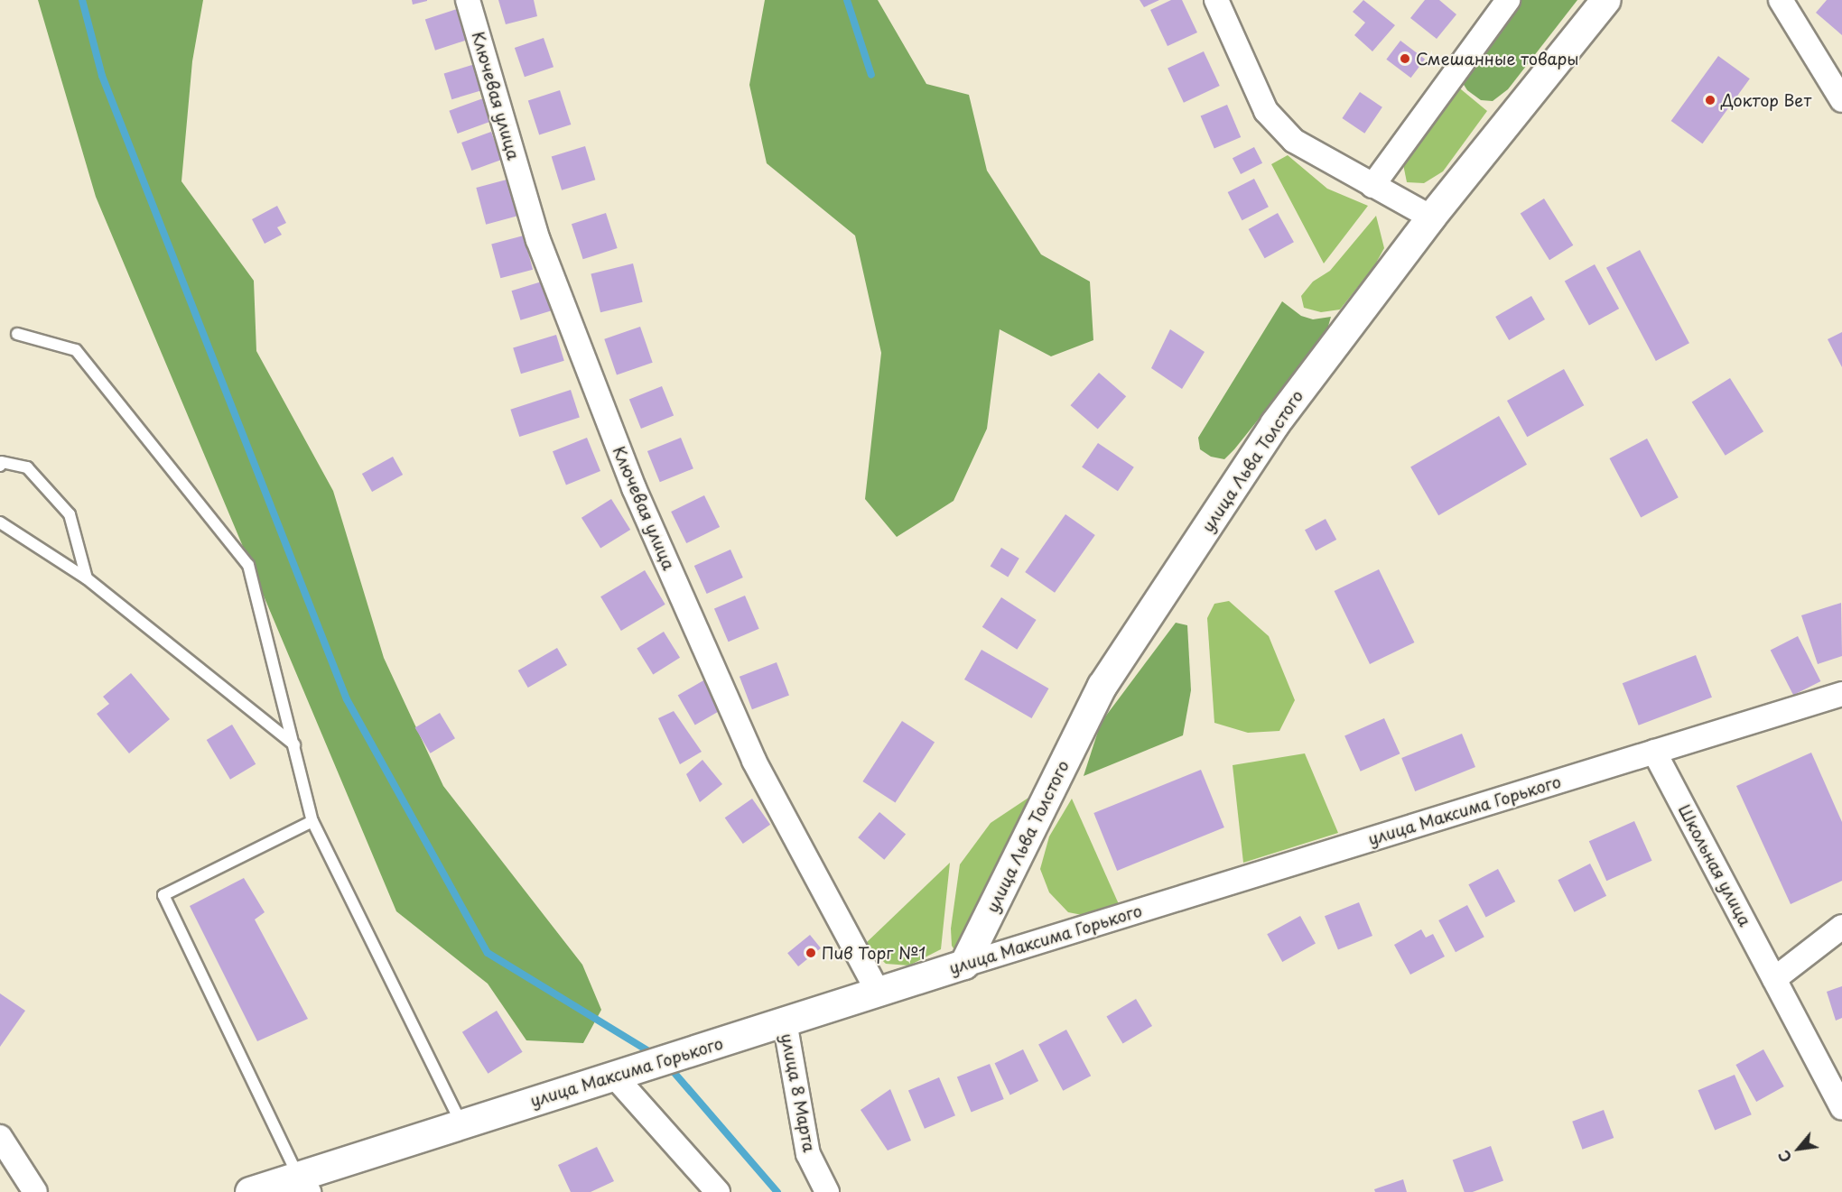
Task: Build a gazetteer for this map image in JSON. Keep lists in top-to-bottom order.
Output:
{
  "streets": {
    "street": [
      "Ключевая улица",
      "улица Льва Толстого",
      "улица Максима Горького",
      "Школьная улица",
      "улица 8 Марта"
    ]
  },
  "crossings": [
    ["Ключевая улица", "улица Максима Горького"],
    ["улица Льва Толстого", "улица Максима Горького"],
    ["улица Максима Горького", "Школьная улица"],
    ["улица Максима Горького", "улица 8 Марта"]
  ],
  "places": ["Смешанные товары", "Доктор Вет", "Пив Торг №1"],
  "north": "bottom left"
}
